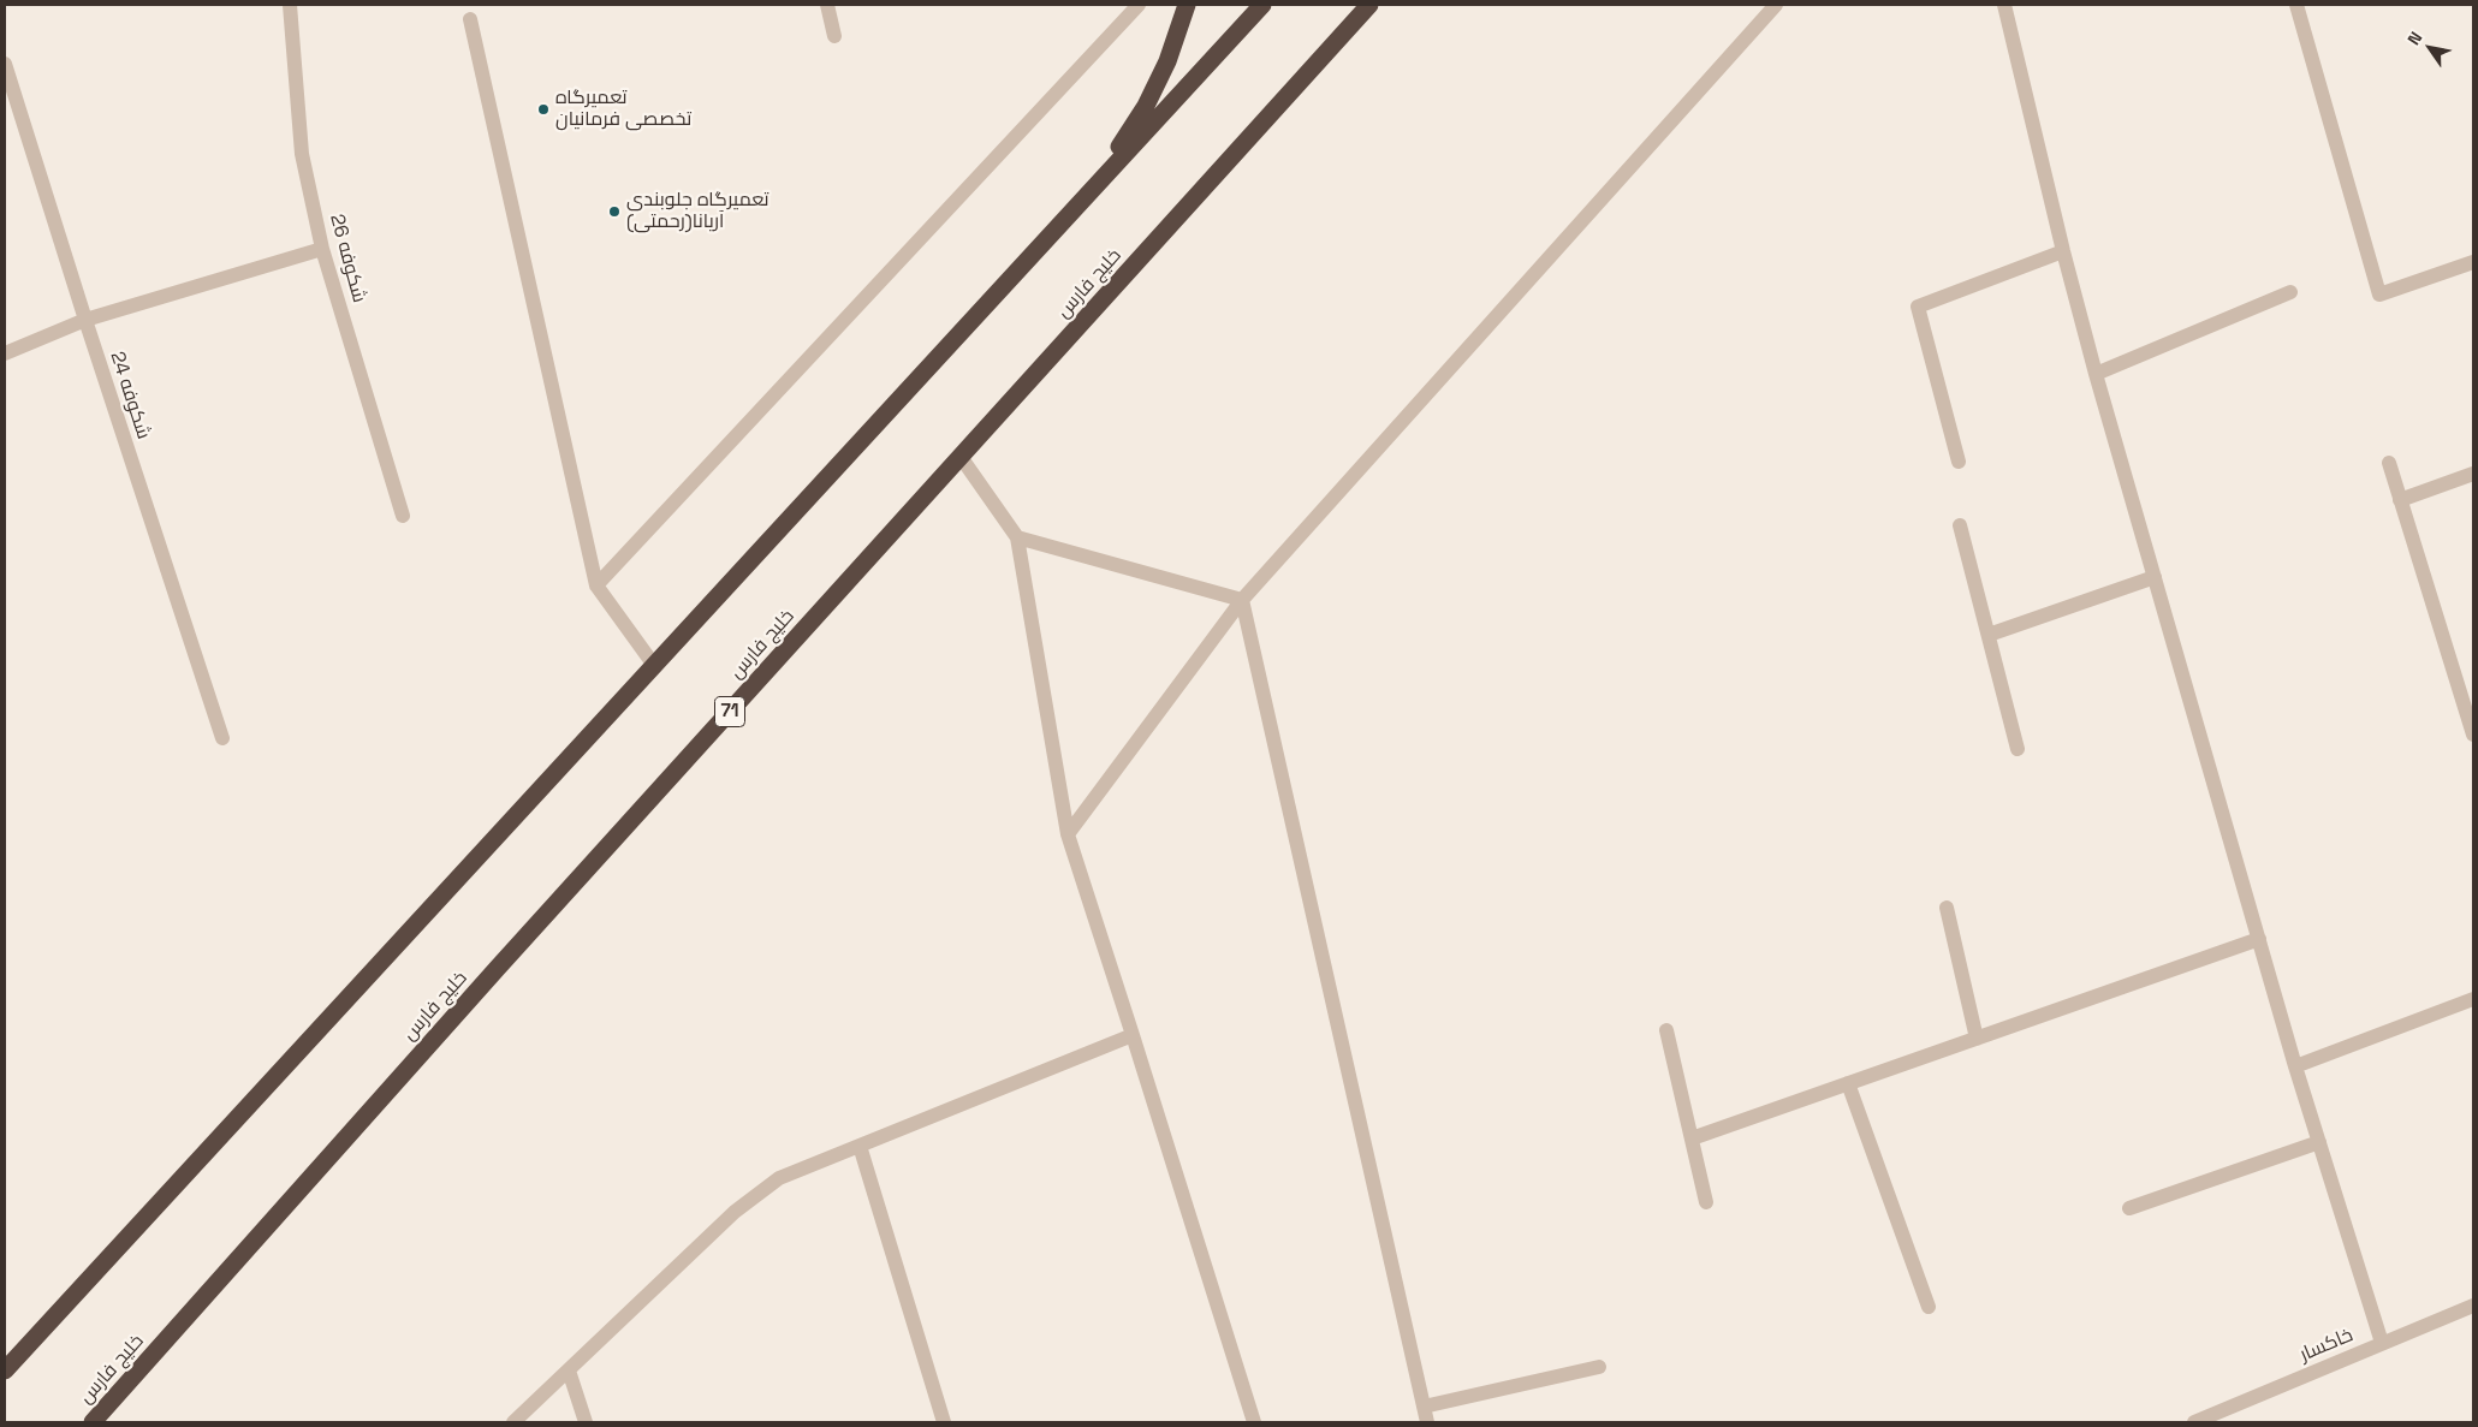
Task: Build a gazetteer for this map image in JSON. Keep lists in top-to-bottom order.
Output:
{
  "streets": {
    "highway": ["خلیج فارس", "71"],
    "street": ["شکوفه 26", "شکوفه 24", "خاکسار"]
  },
  "places": ["تعمیرگاه تخصصی فرمانیان", "تعمیرگاه جلوبندی آریانا(رحمتی)"],
  "north": "top left"
}
